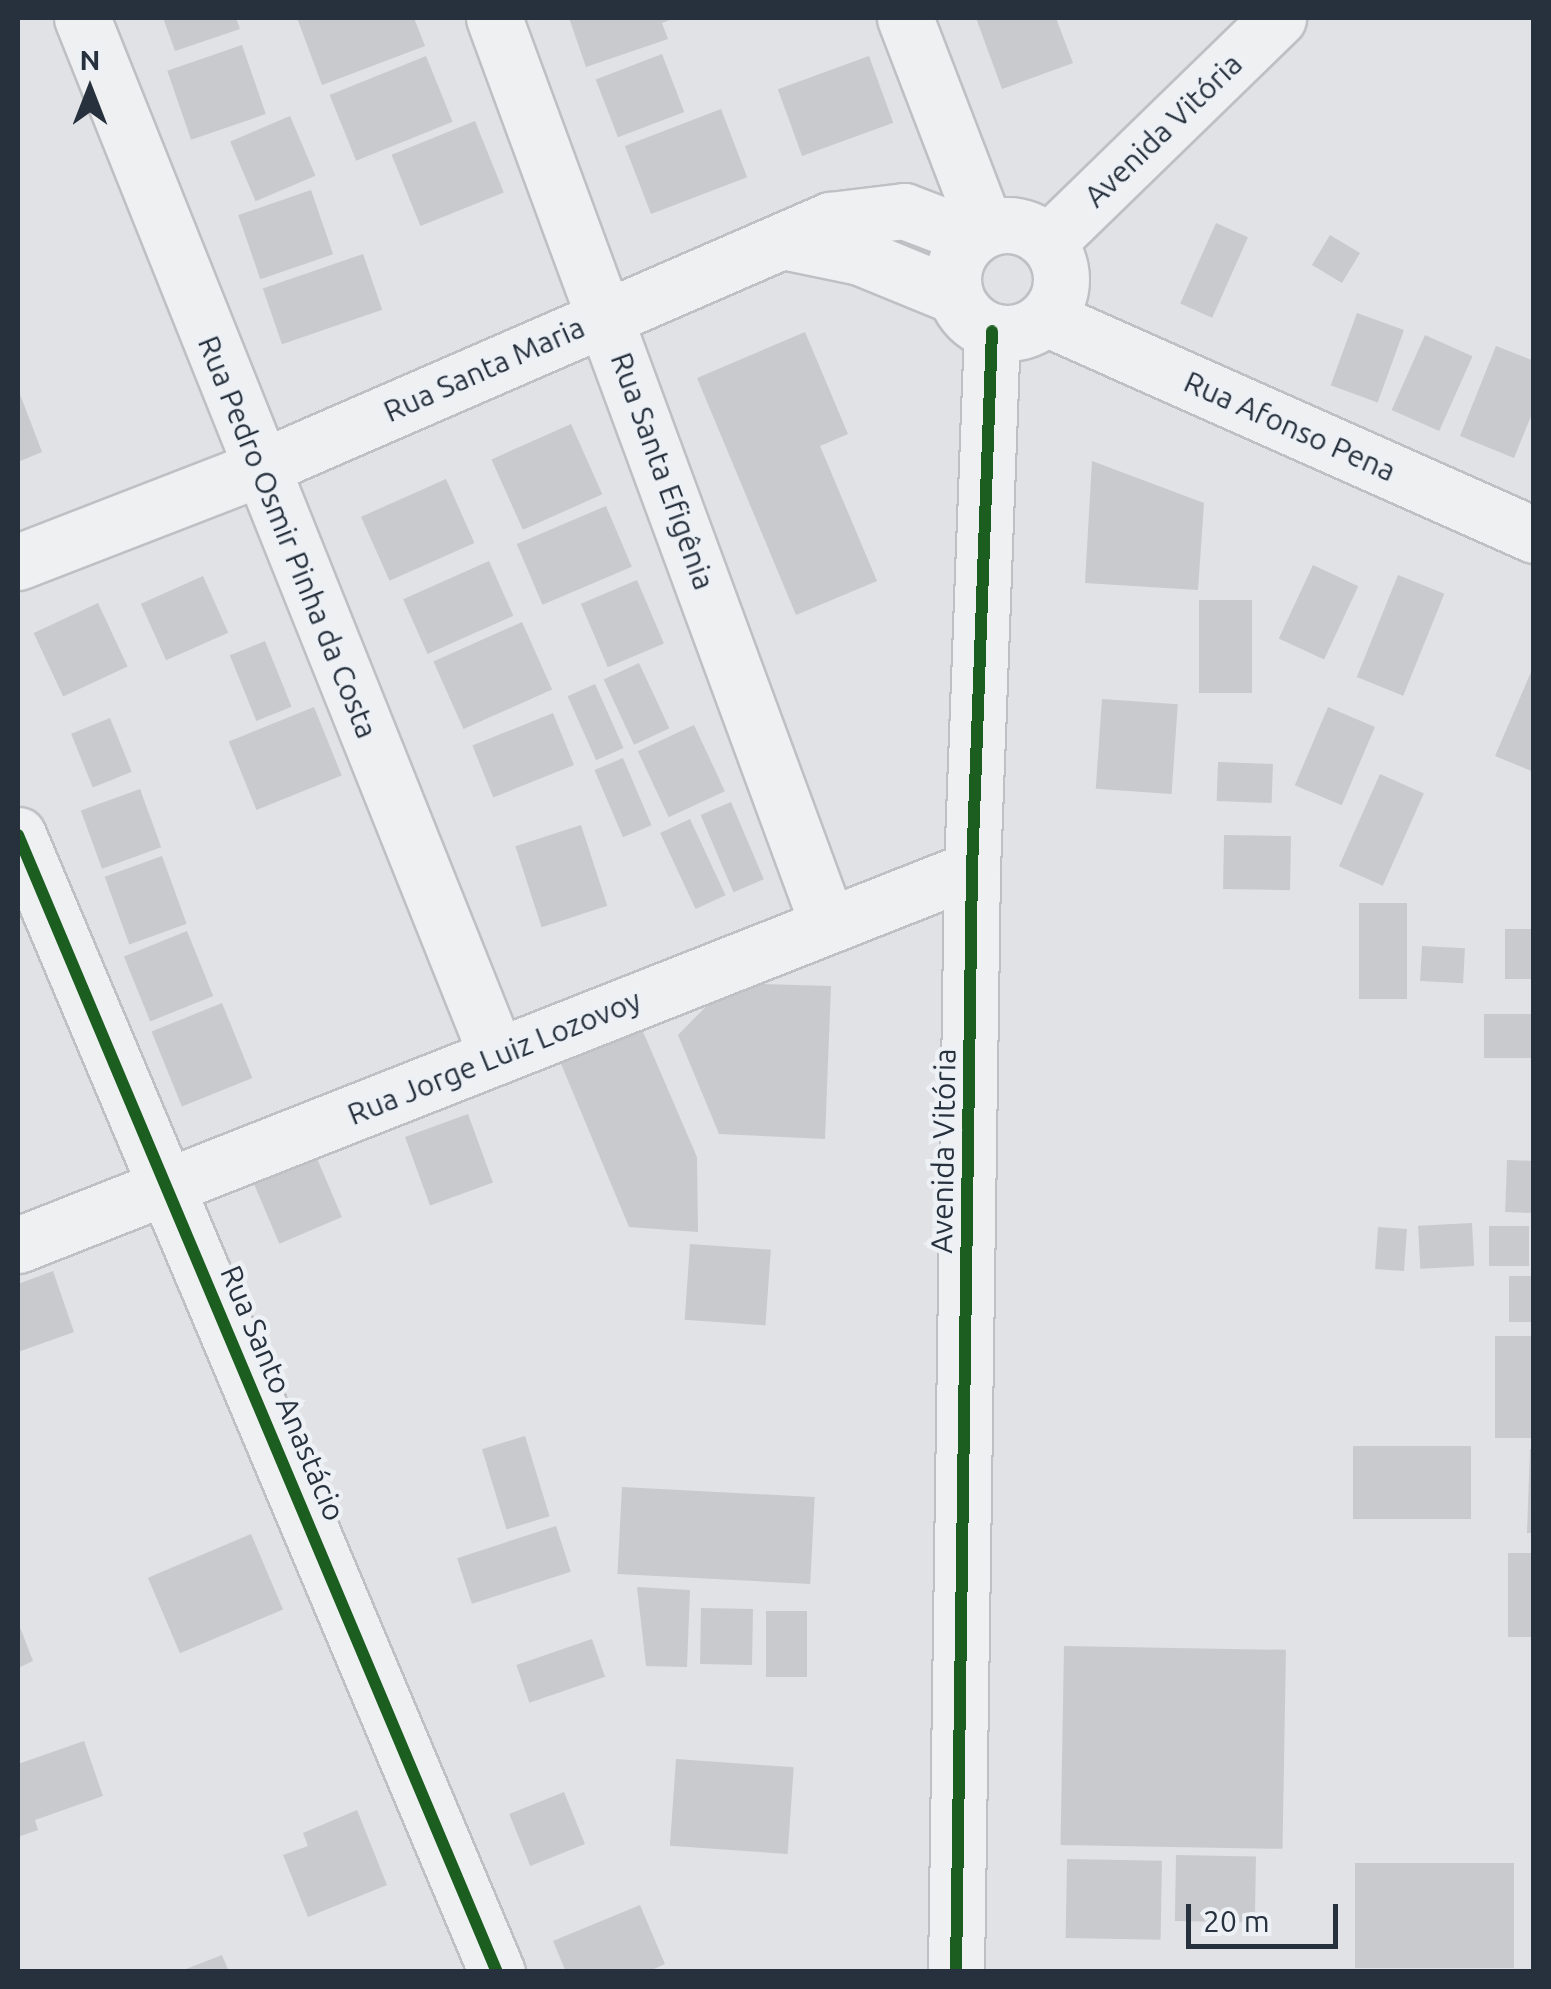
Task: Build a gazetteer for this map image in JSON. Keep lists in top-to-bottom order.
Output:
{
  "streets": {
    "street": [
      "Avenida Vitória",
      "Rua Santa Maria",
      "Rua Afonso Pena",
      "Rua Santa Efigênia",
      "Rua Pedro Osmir Pinha da Costa",
      "Rua Jorge Luiz Lozovoy",
      "Rua Santo Anastácio"
    ]
  },
  "crossings": [
    ["Avenida Vitória", "Rua Santa Maria"],
    ["Avenida Vitória", "Rua Afonso Pena"],
    ["Avenida Vitória", "Rua Jorge Luiz Lozovoy"],
    ["Rua Santa Maria", "Rua Afonso Pena"],
    ["Rua Santa Maria", "Rua Santa Efigênia"],
    ["Rua Santa Maria", "Rua Pedro Osmir Pinha da Costa"],
    ["Rua Santa Efigênia", "Rua Jorge Luiz Lozovoy"],
    ["Rua Pedro Osmir Pinha da Costa", "Rua Jorge Luiz Lozovoy"],
    ["Rua Jorge Luiz Lozovoy", "Rua Santo Anastácio"]
  ],
  "scale_bar": "20 m",
  "north": "top"
}
